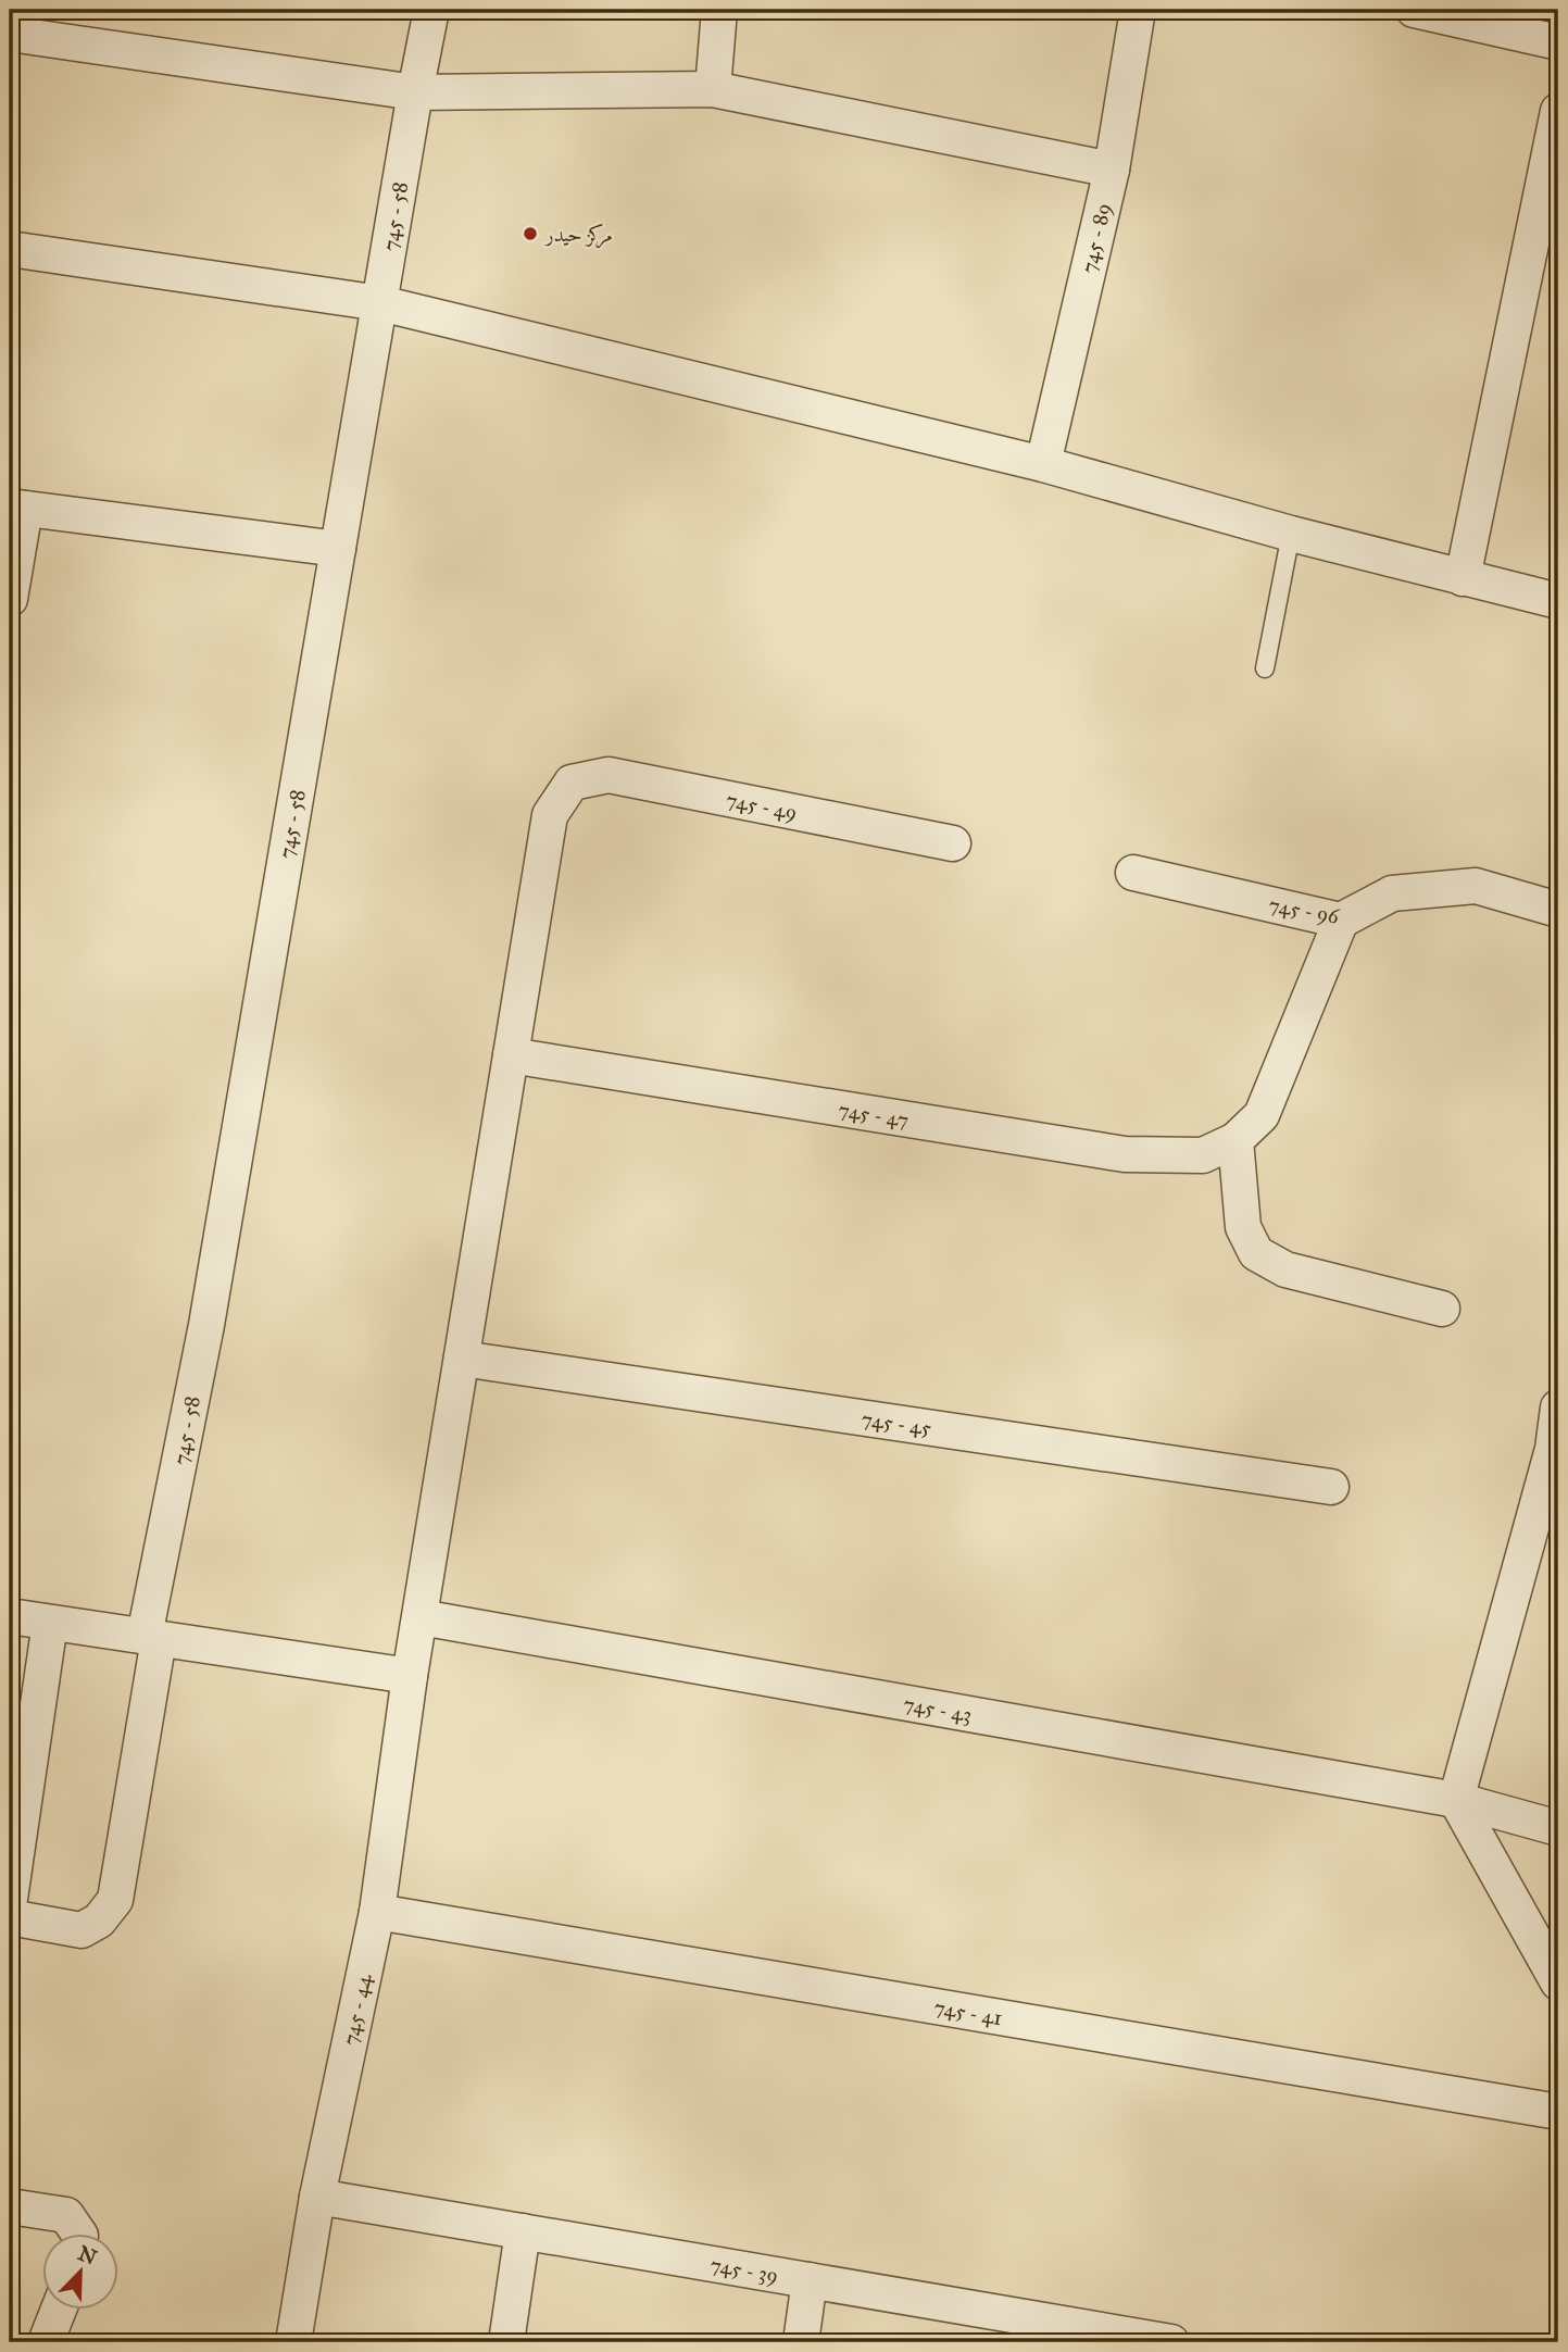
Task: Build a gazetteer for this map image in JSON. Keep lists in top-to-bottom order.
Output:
{
  "streets": {
    "street": [
      "745 - 58",
      "745 - 89",
      "745 - 49",
      "745 - 96",
      "745 - 47",
      "745 - 45",
      "745 - 43",
      "745 - 44",
      "745 - 41",
      "745 - 39"
    ]
  },
  "crossings": [
    ["745 - 49", "745 - 44"],
    ["745 - 96", "745 - 47"],
    ["745 - 47", "745 - 44"],
    ["745 - 45", "745 - 44"],
    ["745 - 43", "745 - 44"],
    ["745 - 44", "745 - 41"],
    ["745 - 44", "745 - 39"]
  ],
  "places": ["مركز حيدر"],
  "north": "top right"
}
